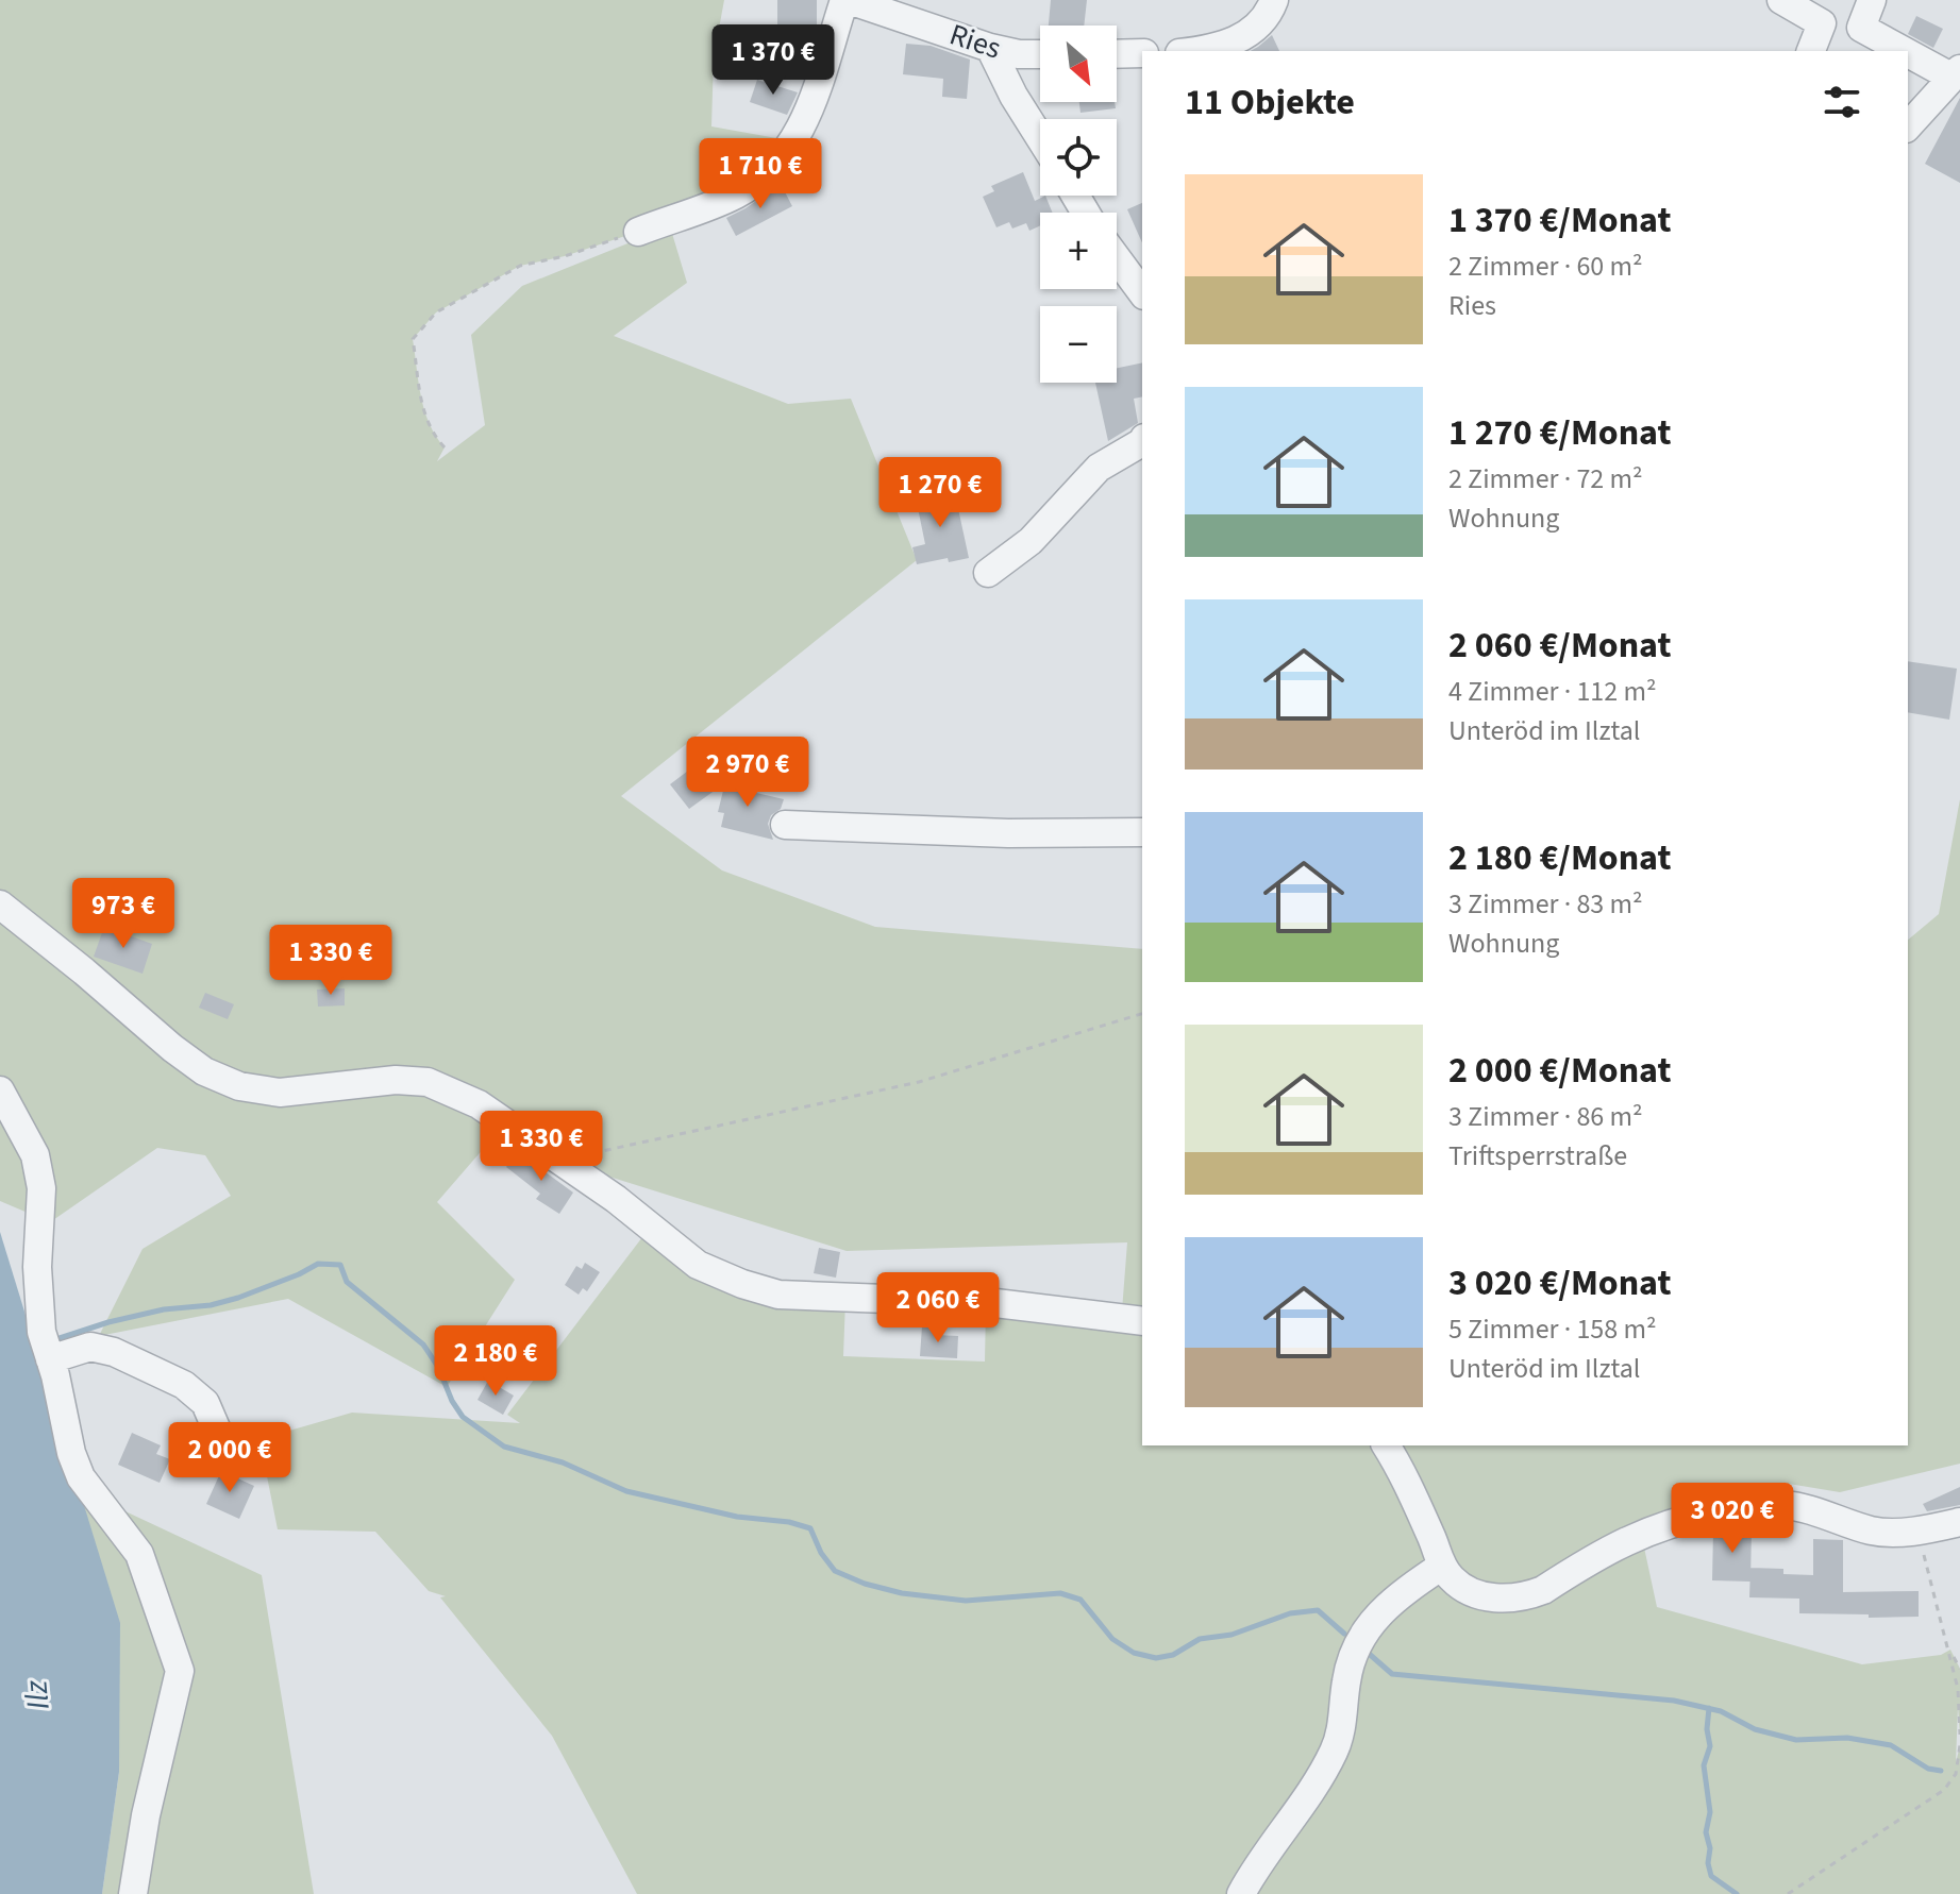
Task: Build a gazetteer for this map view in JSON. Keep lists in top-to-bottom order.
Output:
{
  "streets": {
    "street": ["Ries"]
  },
  "water": ["Ilz"],
  "north": "bottom right",
  "page": {
    "price": [
      "1 370 €",
      "1 710 €",
      "1 270 €",
      "2 970 €",
      "973 €",
      "1 330 €",
      "1 330 €",
      "2 060 €",
      "2 180 €",
      "2 000 €",
      "3 020 €"
    ],
    "map_buttons": ["+", "−"],
    "heading": "11 Objekte",
    "list": [
      {
        "name": "1 370 €/Monat",
        "note": "2 Zimmer · 60 m² · Ries"
      },
      {
        "name": "1 270 €/Monat",
        "note": "2 Zimmer · 72 m² · Wohnung"
      },
      {
        "name": "2 060 €/Monat",
        "note": "4 Zimmer · 112 m² · Unteröd im Ilztal"
      },
      {
        "name": "2 180 €/Monat",
        "note": "3 Zimmer · 83 m² · Wohnung"
      },
      {
        "name": "2 000 €/Monat",
        "note": "3 Zimmer · 86 m² · Triftsperrstraße"
      },
      {
        "name": "3 020 €/Monat",
        "note": "5 Zimmer · 158 m² · Unteröd im Ilztal"
      }
    ]
  }
}
